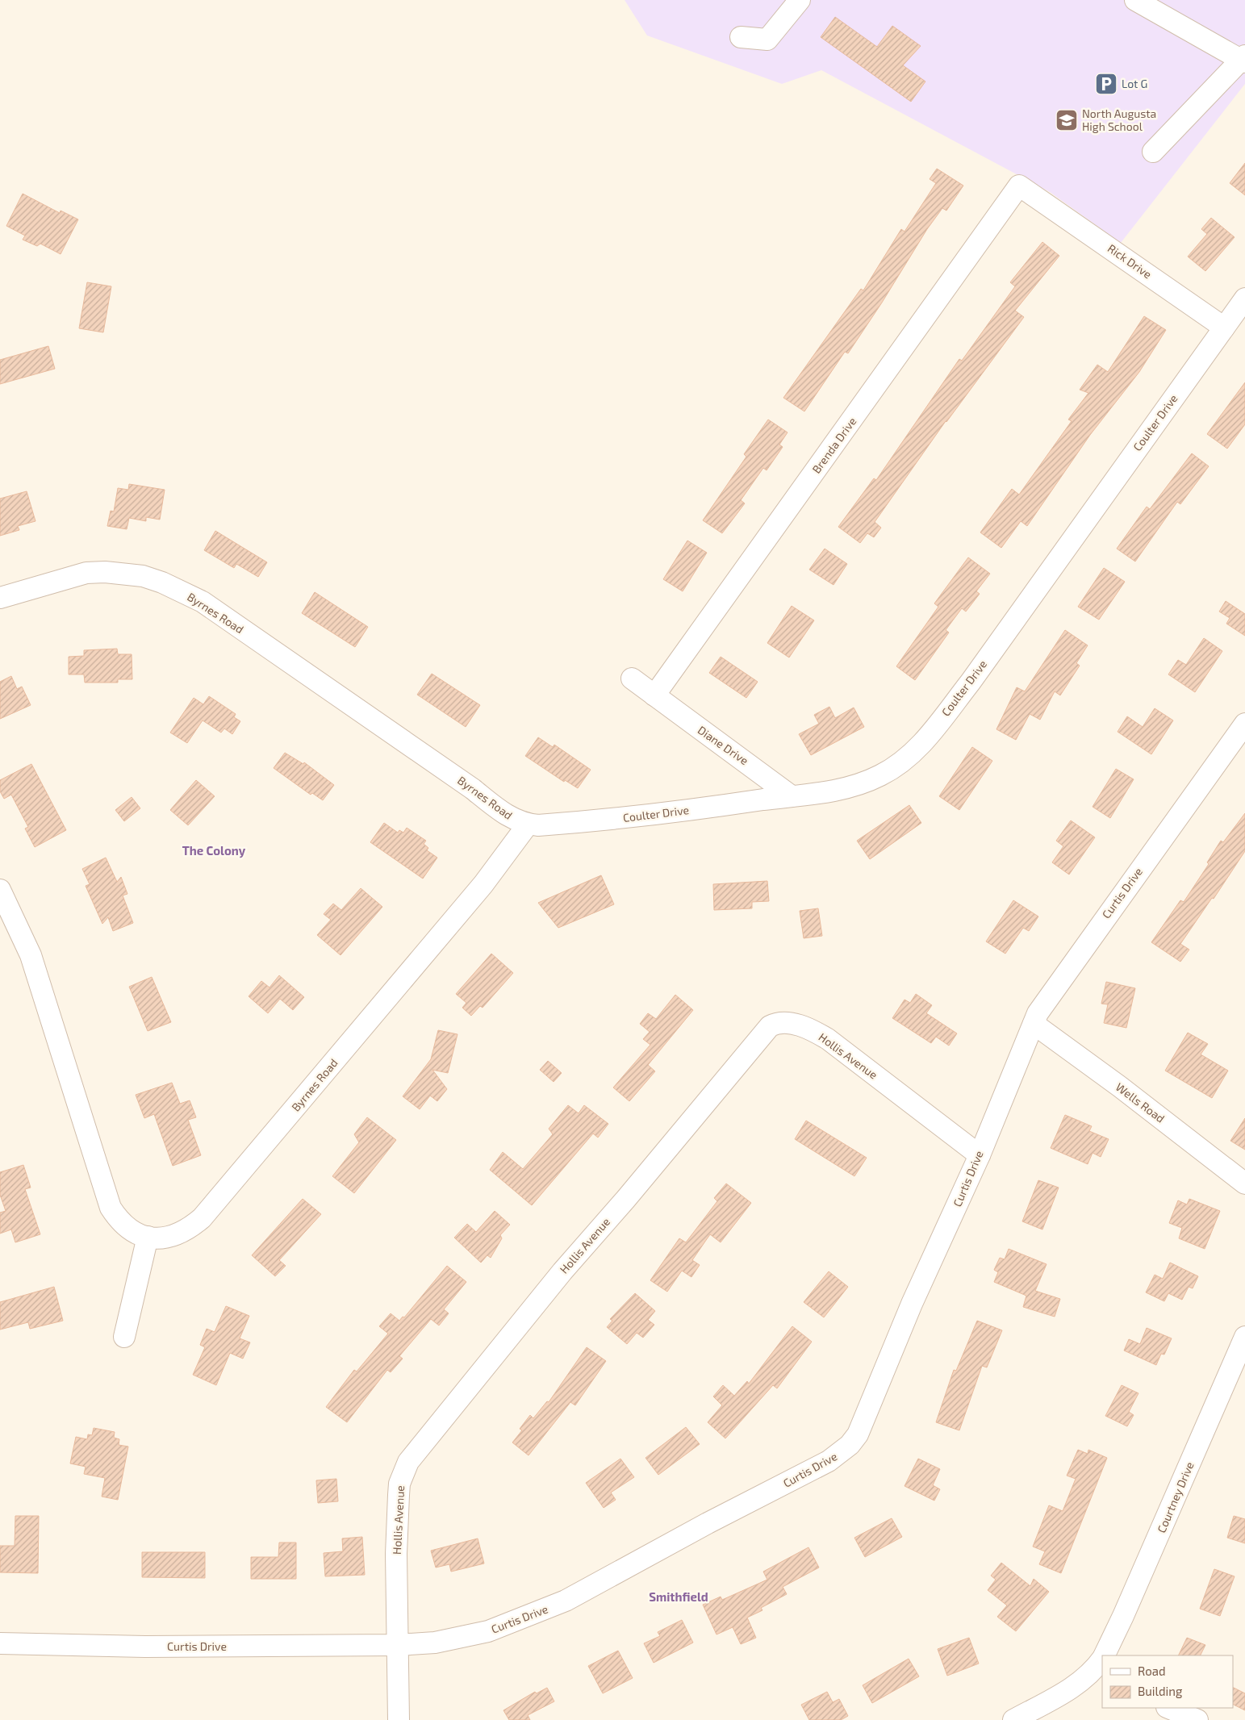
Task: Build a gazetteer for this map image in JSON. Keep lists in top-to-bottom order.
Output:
{
  "streets": {
    "street": [
      "Rick Drive",
      "Coulter Drive",
      "Brenda Drive",
      "Byrnes Road",
      "Diane Drive",
      "Curtis Drive",
      "Hollis Avenue",
      "Wells Road",
      "Courtney Drive"
    ]
  },
  "crossings": [
    ["Rick Drive", "Coulter Drive"],
    ["Rick Drive", "Brenda Drive"],
    ["Coulter Drive", "Byrnes Road"],
    ["Coulter Drive", "Diane Drive"],
    ["Brenda Drive", "Diane Drive"],
    ["Curtis Drive", "Hollis Avenue"],
    ["Curtis Drive", "Wells Road"]
  ],
  "districts": ["The Colony", "Smithfield"],
  "places": {
    "parking": ["Lot G"],
    "school or university": ["North Augusta High School"]
  },
  "legend": ["Road", "Building"]
}
